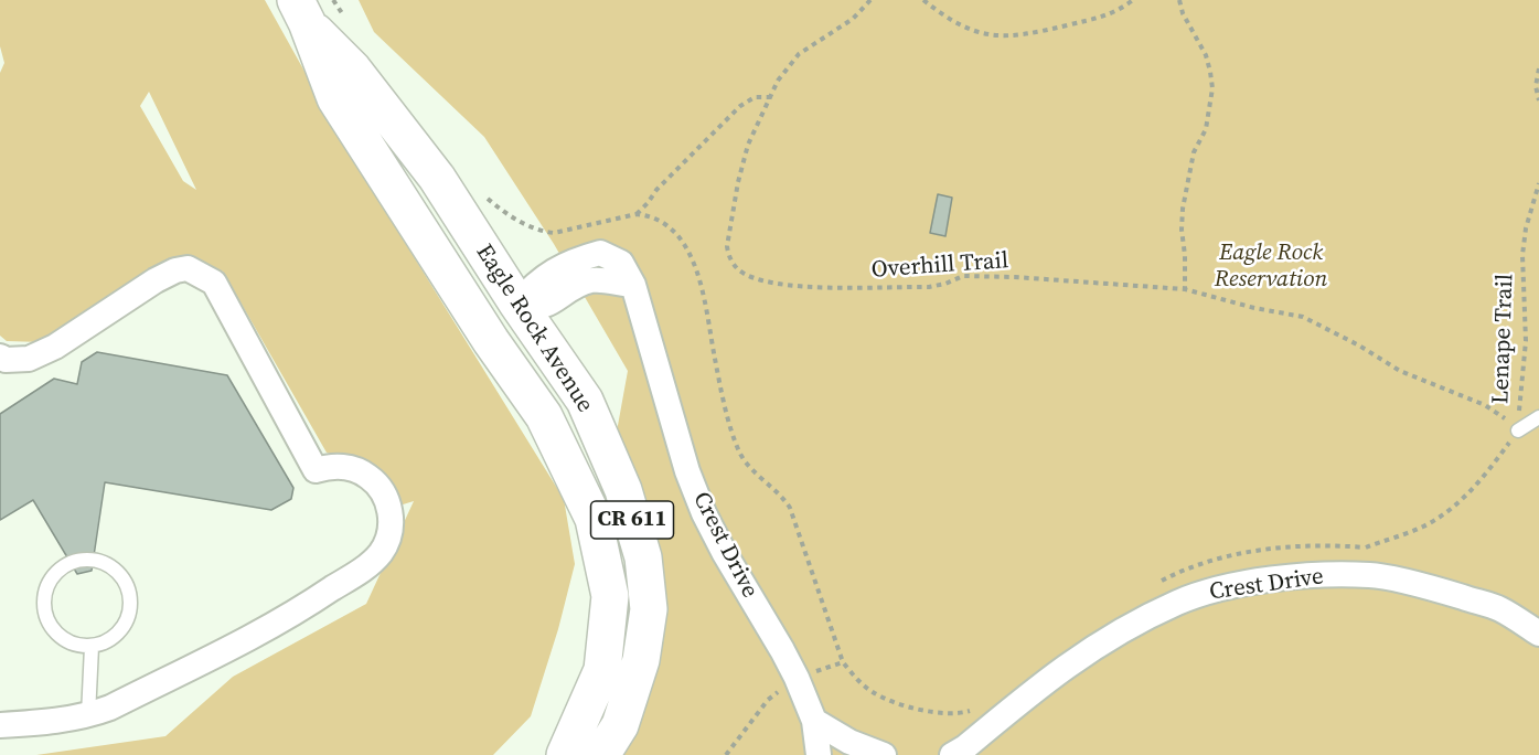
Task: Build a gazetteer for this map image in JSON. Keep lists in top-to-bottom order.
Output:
{
  "streets": {
    "main road": ["Eagle Rock Avenue", "CR 611"],
    "street": ["Crest Drive"],
    "path": ["Overhill Trail", "Lenape Trail"]
  },
  "crossings": [
    ["Overhill Trail", "Lenape Trail"],
    ["Eagle Rock Avenue", "Crest Drive"]
  ],
  "parks": ["Eagle Rock Reservation"]
}
